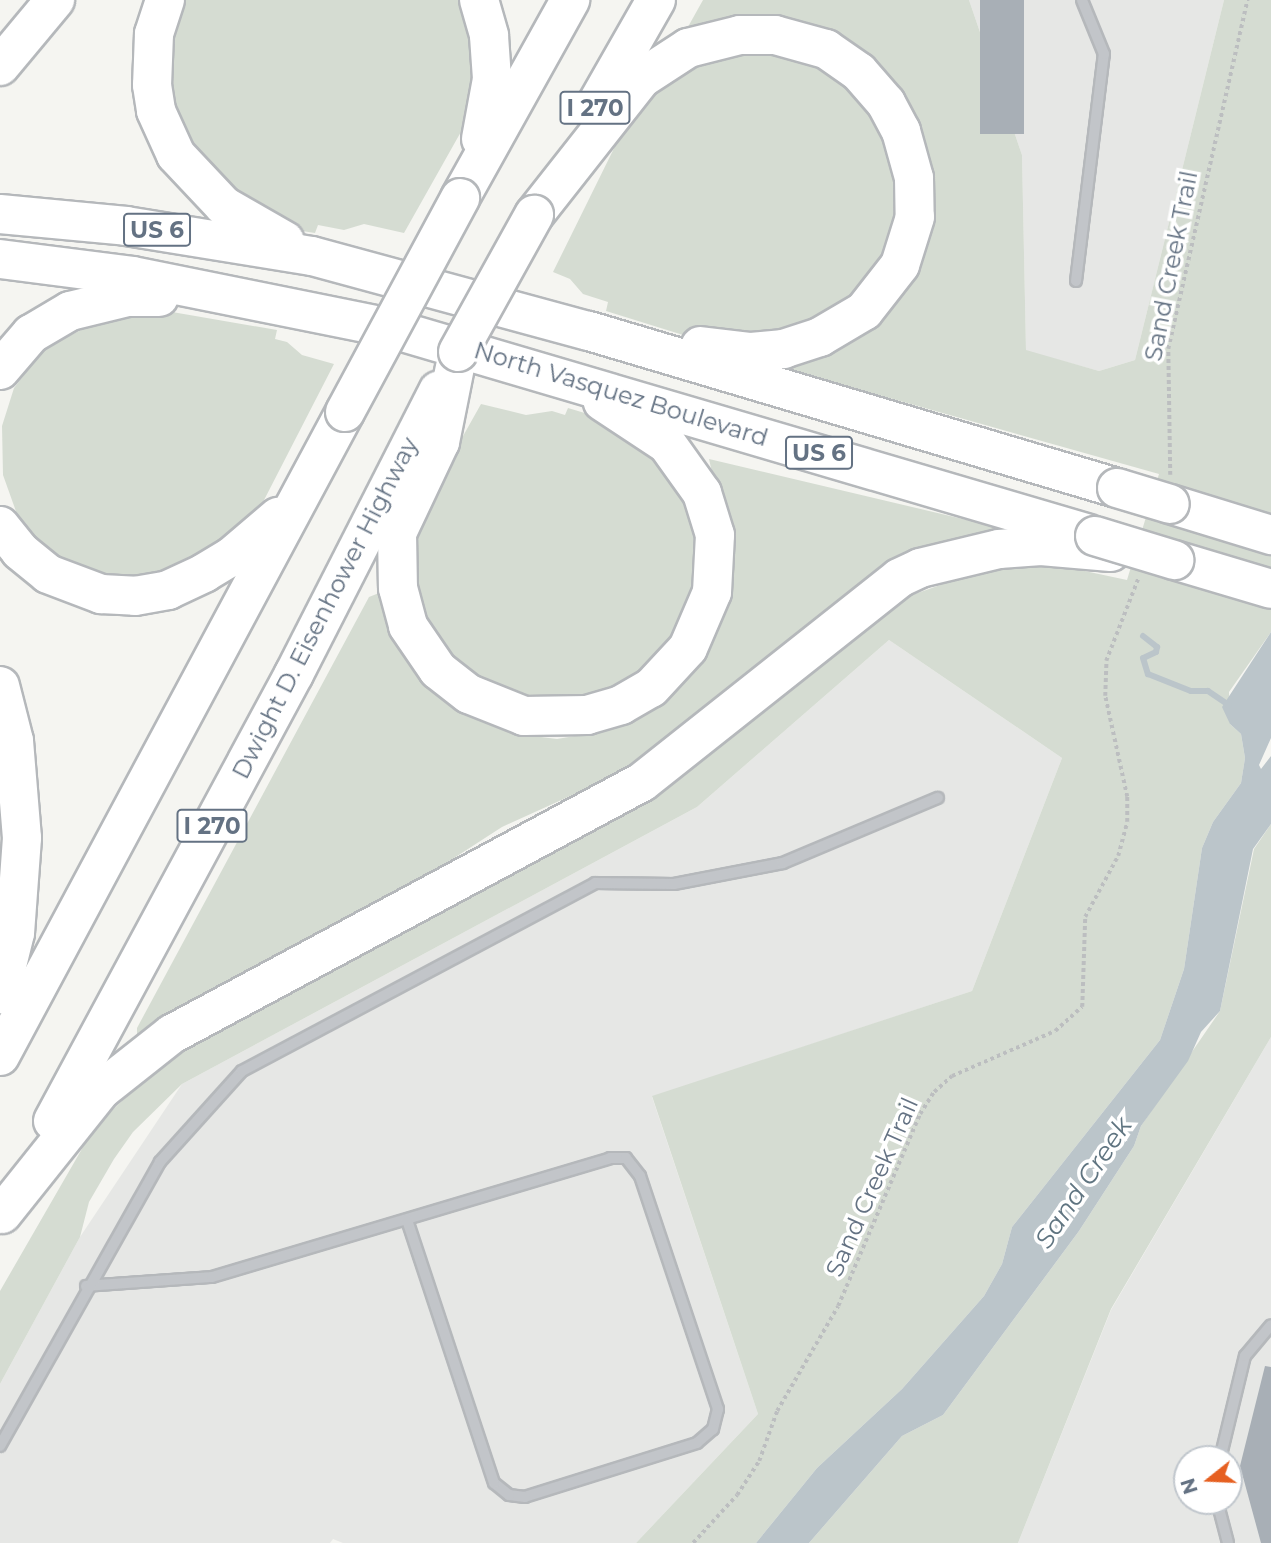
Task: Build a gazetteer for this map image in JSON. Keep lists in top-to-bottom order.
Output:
{
  "streets": {
    "highway": [
      "I 270",
      "US 6",
      "North Vasquez Boulevard",
      "Dwight D. Eisenhower Highway"
    ],
    "path": ["Sand Creek Trail"]
  },
  "crossings": [
    ["I 270", "Dwight D. Eisenhower Highway"],
    ["Sand Creek Trail", "North Vasquez Boulevard"]
  ],
  "water": ["Sand Creek"],
  "north": "left"
}
